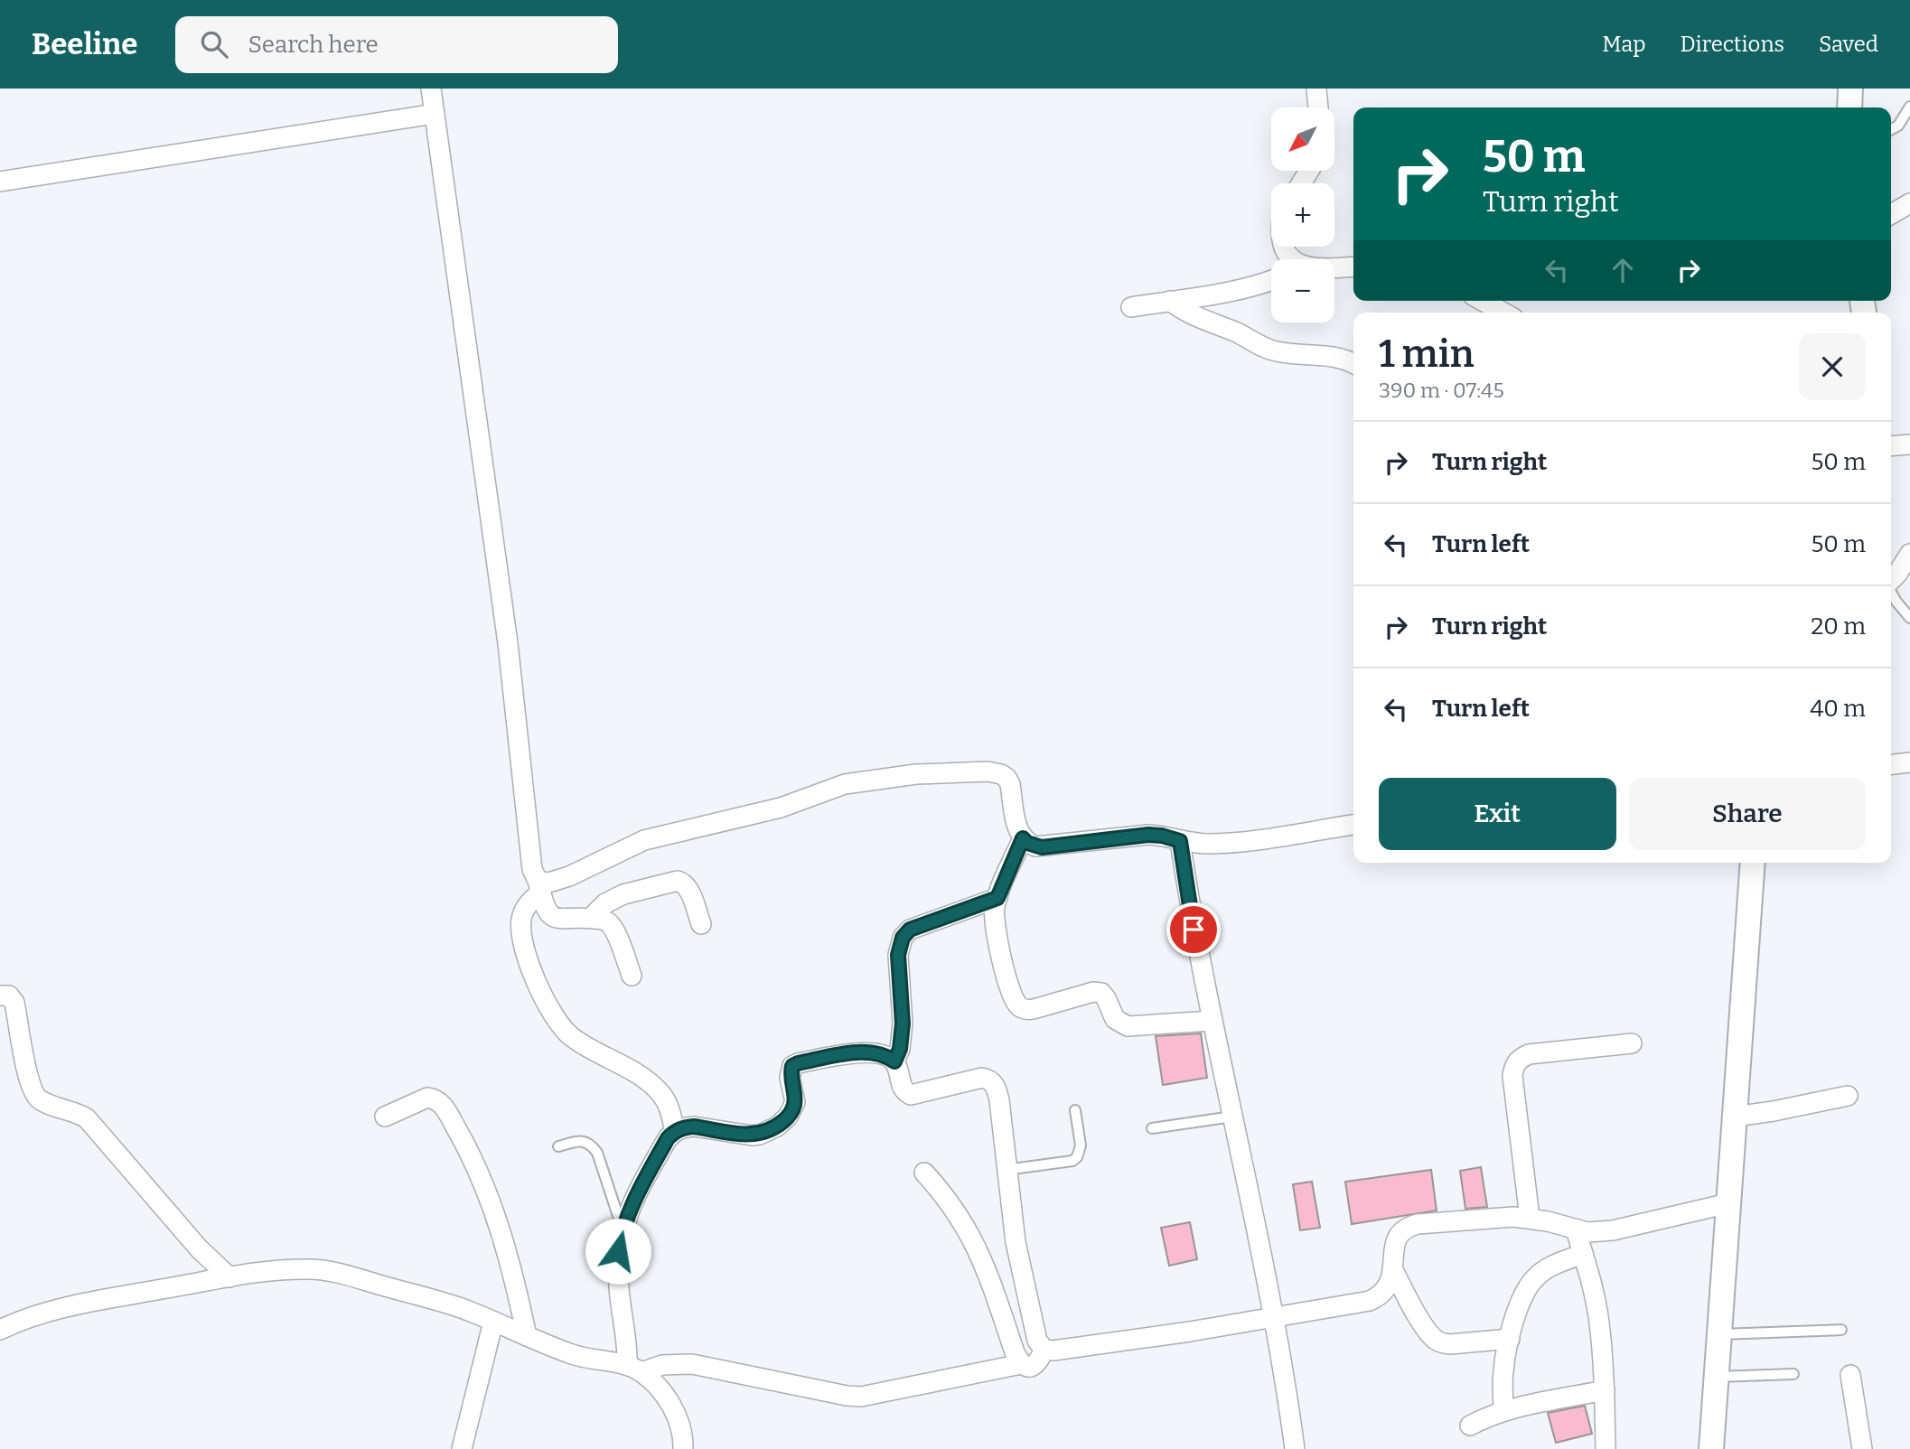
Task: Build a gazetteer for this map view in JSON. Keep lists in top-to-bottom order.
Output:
{
  "north": "bottom left",
  "page": {
    "header": "Beeline",
    "search": "Search here",
    "nav": ["Map", "Directions", "Saved"],
    "map_buttons": ["+", "−"],
    "turn": ["50 m", "Turn right"],
    "heading": ["1 min", "390 m · 07:45"],
    "list": [
      {
        "name": "Turn right",
        "value": "50 m"
      },
      {
        "name": "Turn left",
        "value": "50 m"
      },
      {
        "name": "Turn right",
        "value": "20 m"
      },
      {
        "name": "Turn left",
        "value": "40 m"
      }
    ],
    "buttons": ["Exit", "Share"]
  }
}
